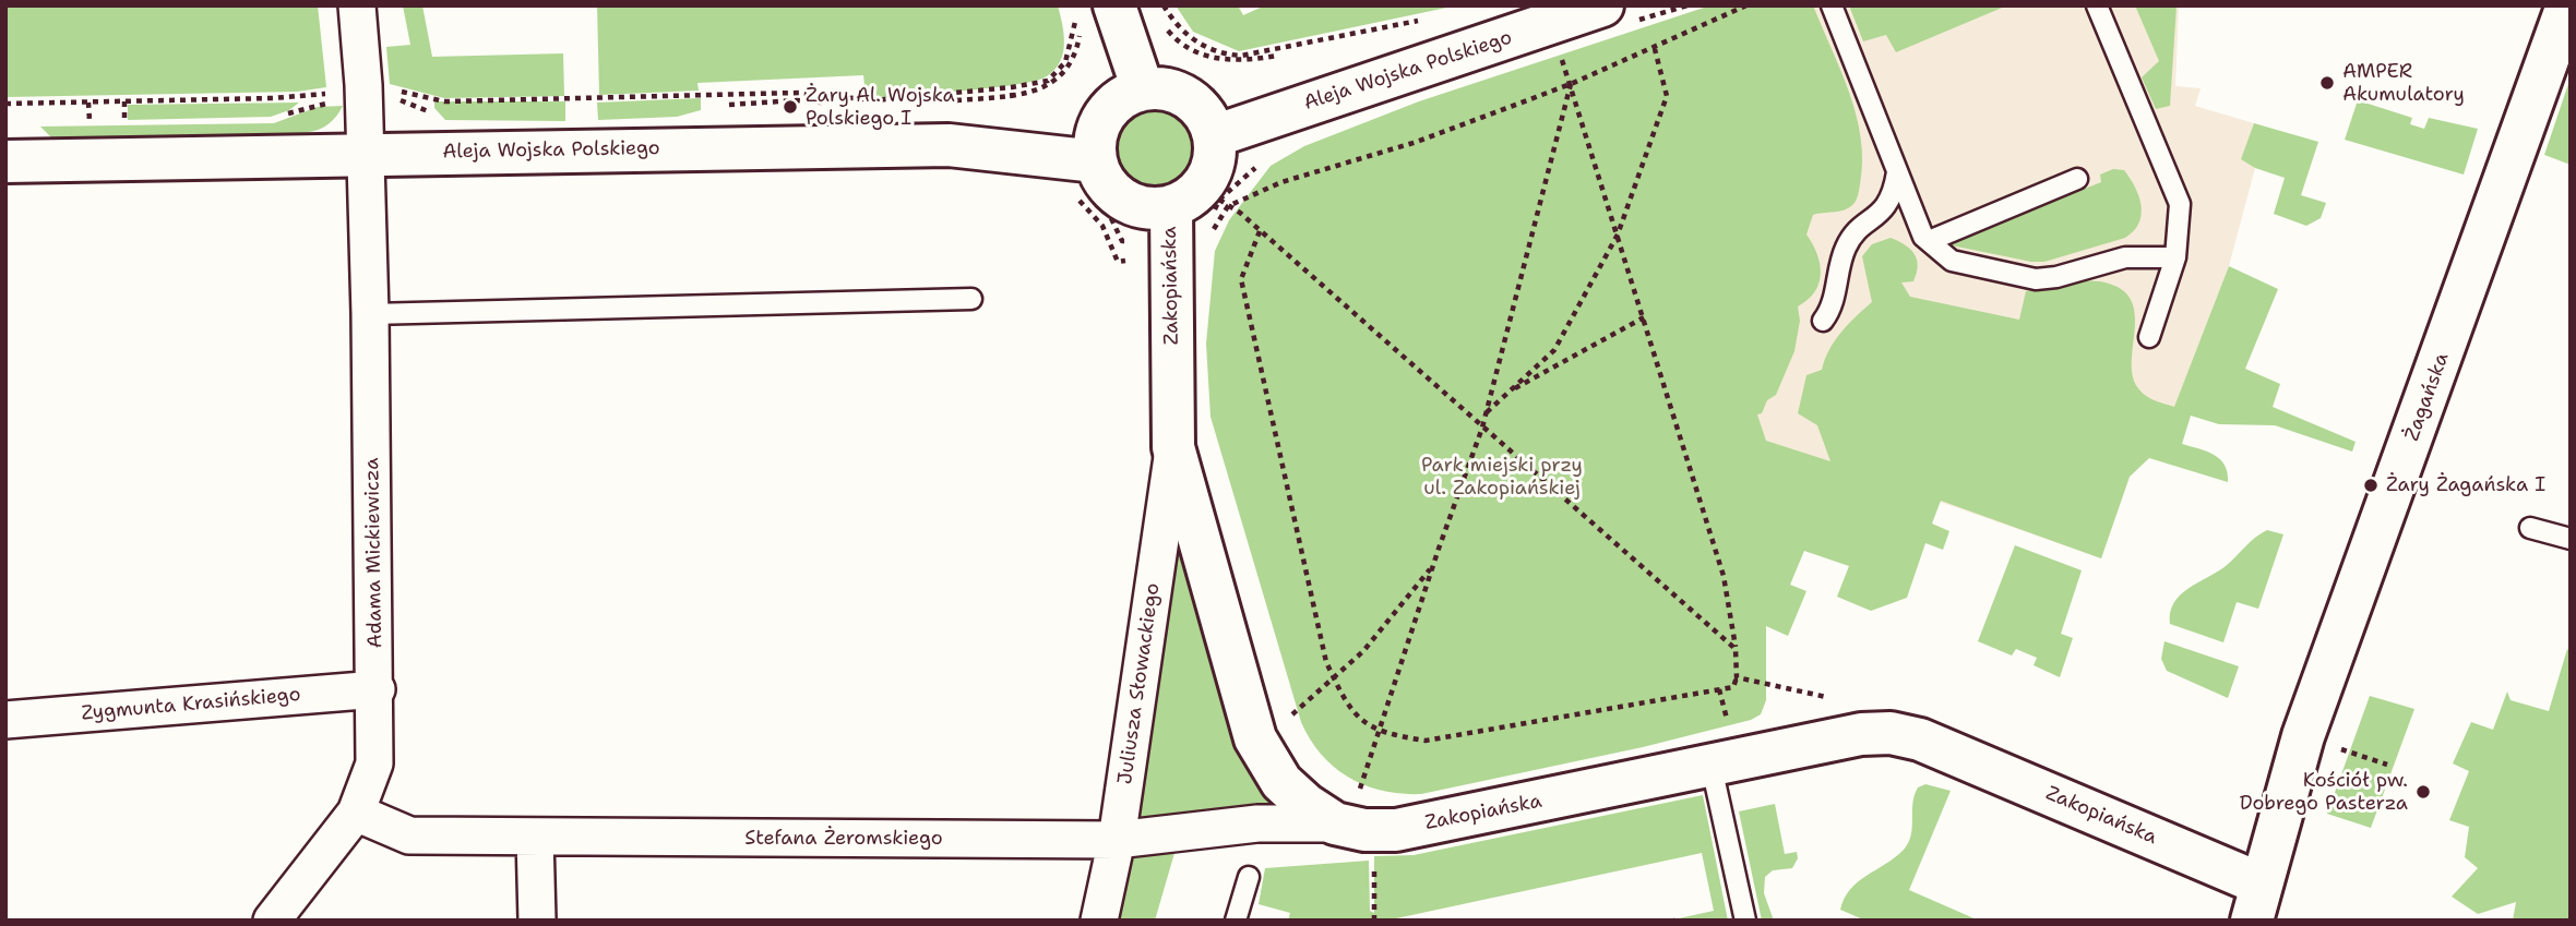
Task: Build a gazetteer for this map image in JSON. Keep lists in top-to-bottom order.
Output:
{
  "streets": {
    "street": [
      "Aleja Wojska Polskiego",
      "Zakopiańska",
      "Żagańska",
      "Adama Mickiewicza",
      "Juliusza Słowackiego",
      "Zygmunta Krasińskiego",
      "Stefana Żeromskiego"
    ]
  },
  "crossings": [
    ["Aleja Wojska Polskiego", "Zakopiańska"],
    ["Aleja Wojska Polskiego", "Adama Mickiewicza"],
    ["Zakopiańska", "Żagańska"],
    ["Zakopiańska", "Juliusza Słowackiego"],
    ["Zakopiańska", "Stefana Żeromskiego"],
    ["Adama Mickiewicza", "Zygmunta Krasińskiego"],
    ["Adama Mickiewicza", "Stefana Żeromskiego"],
    ["Juliusza Słowackiego", "Stefana Żeromskiego"]
  ],
  "parks": ["Park miejski przy ul. Zakopiańskiej"],
  "places": [
    "AMPER Akumulatory",
    "Żary Al. Wojska Polskiego I",
    "Żary Żagańska I",
    "Kościół pw. Dobrego Pasterza"
  ]
}
